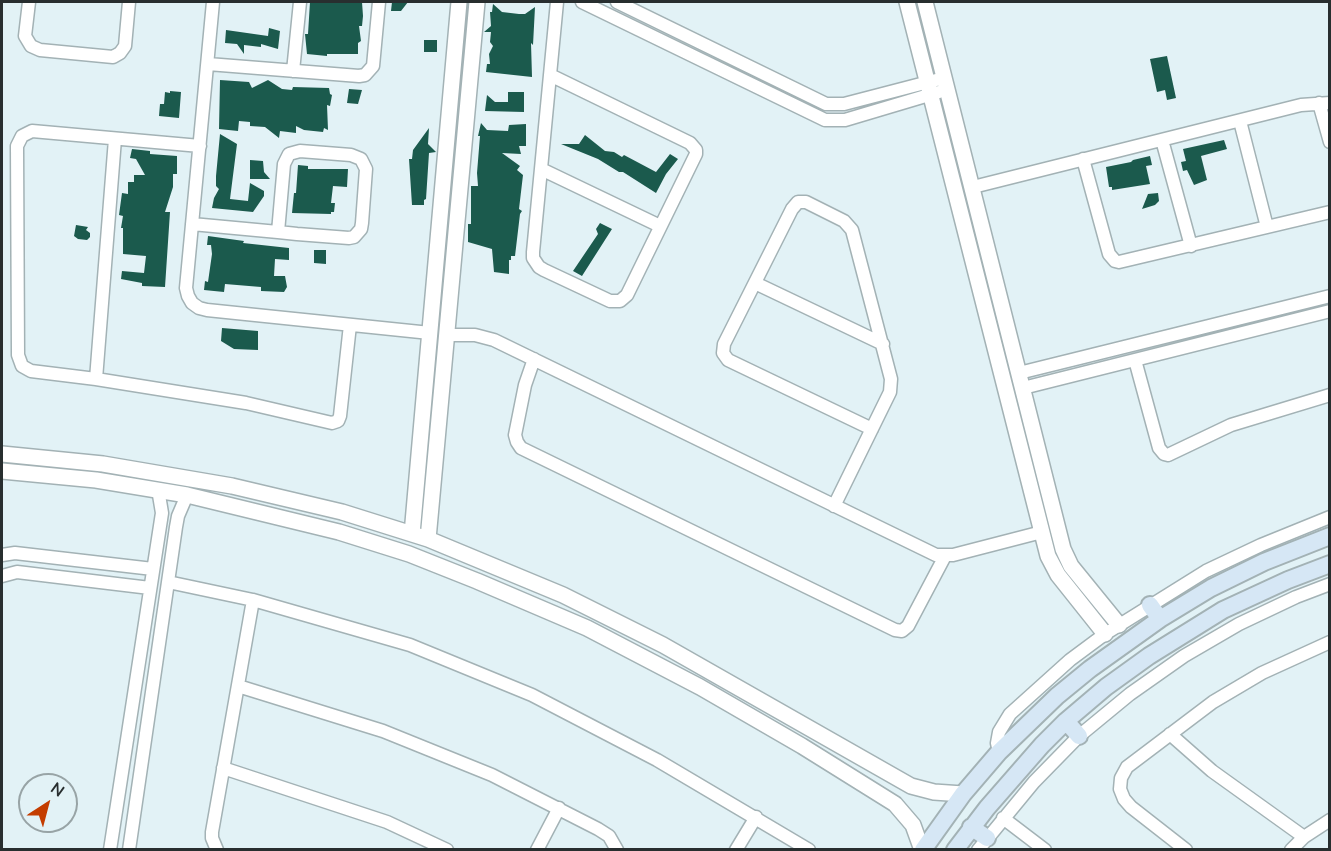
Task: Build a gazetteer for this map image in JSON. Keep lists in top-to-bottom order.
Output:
{
  "north": "top right"
}
